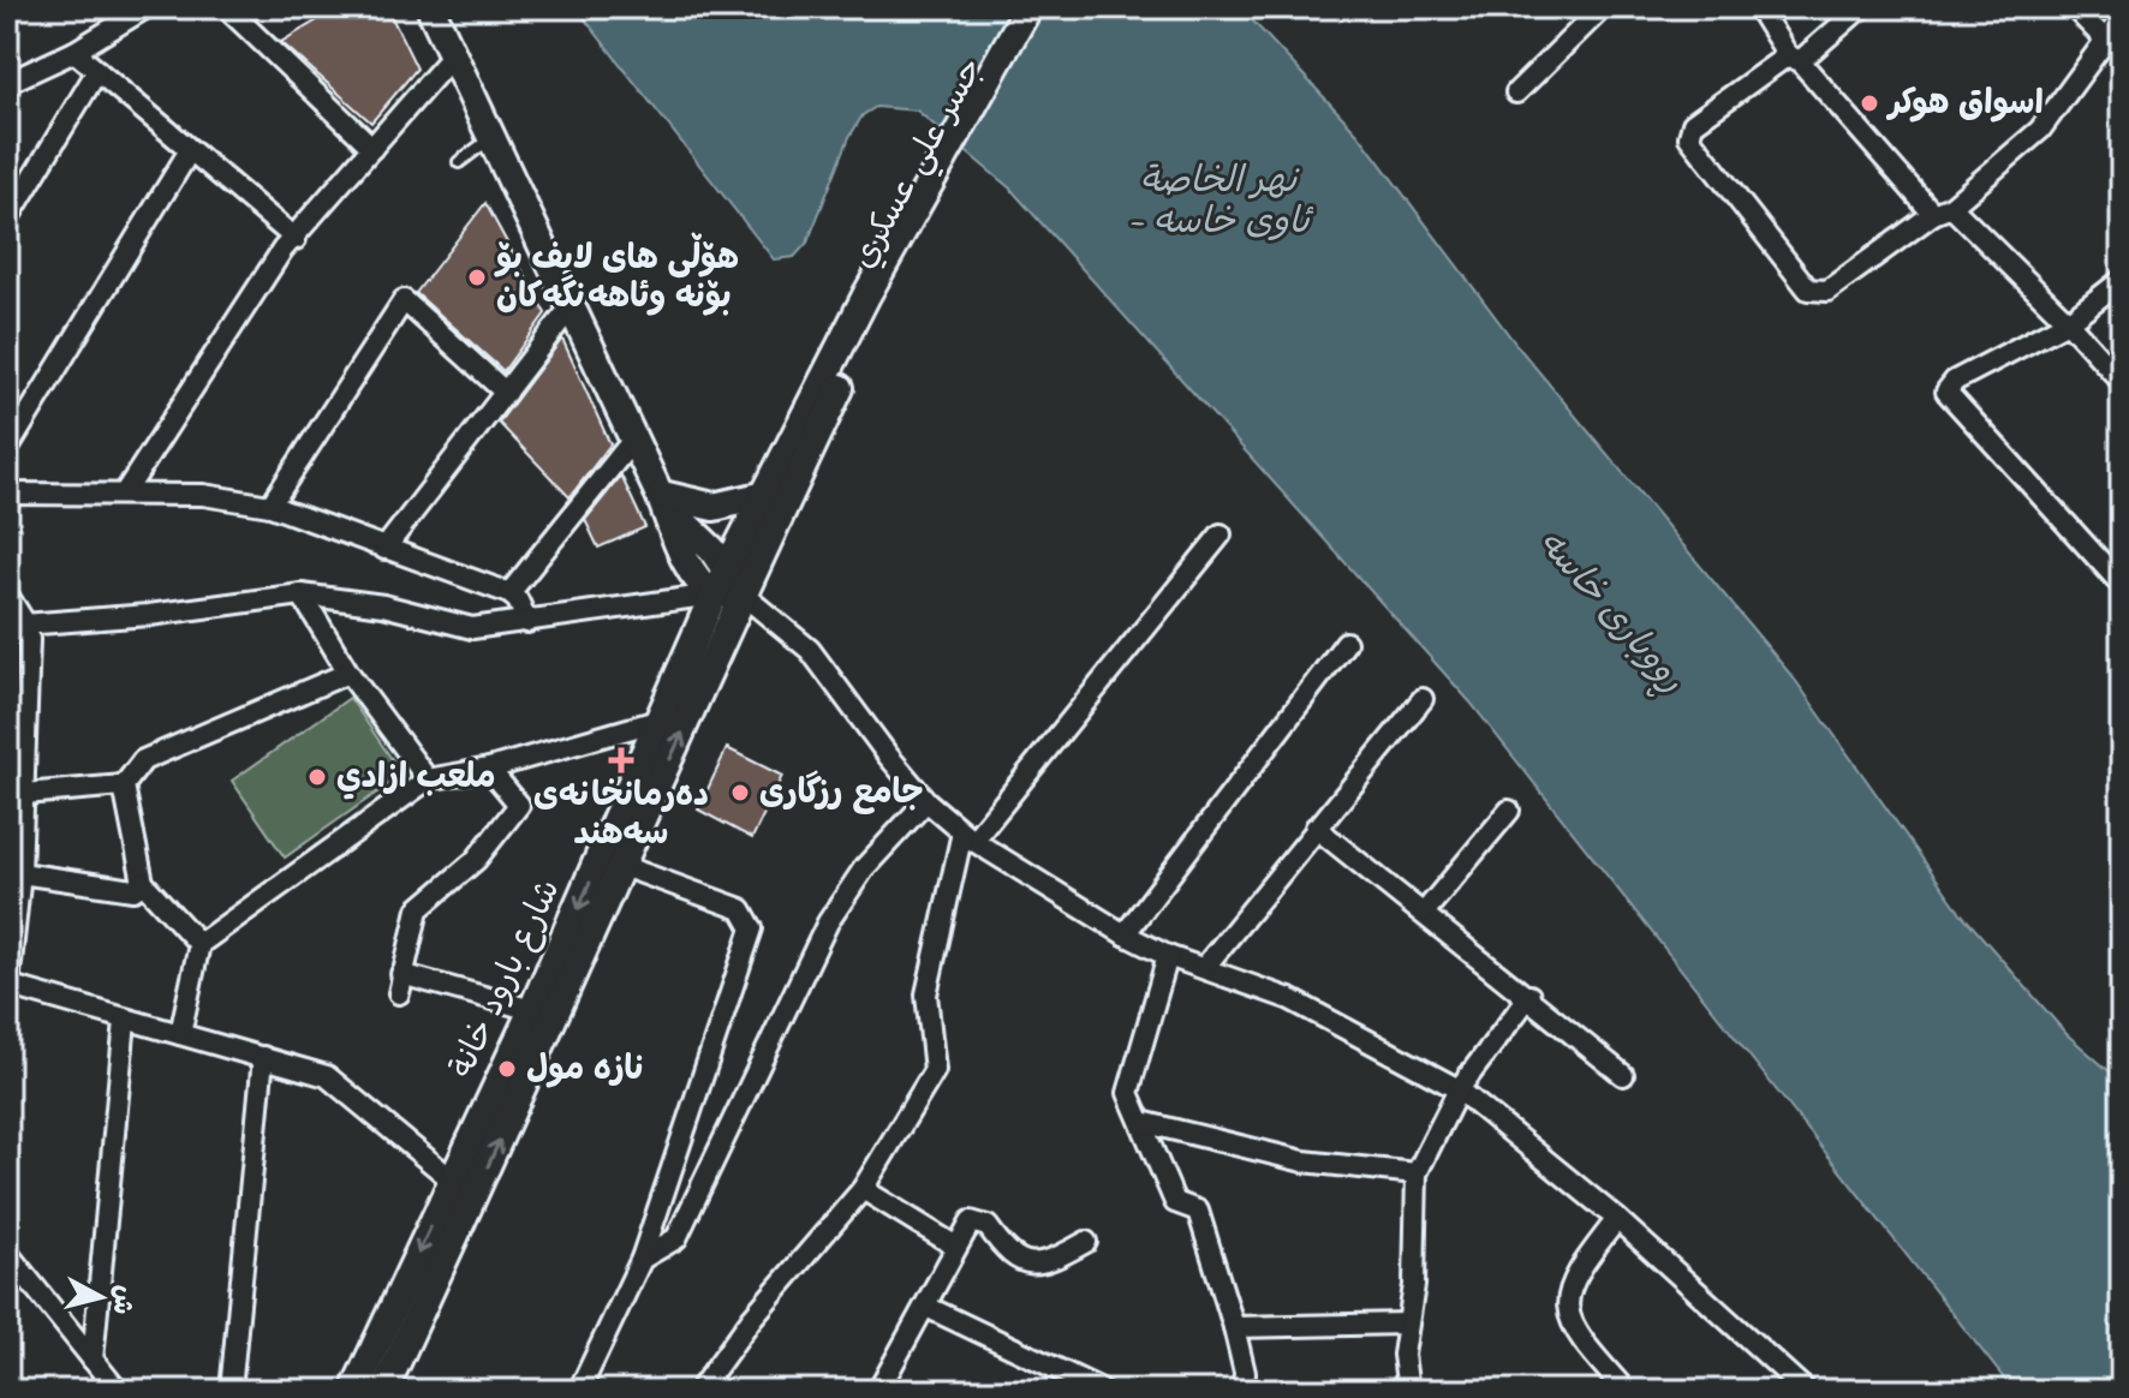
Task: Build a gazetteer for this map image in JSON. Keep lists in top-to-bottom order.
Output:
{
  "streets": {
    "main road": ["جسر علي عسكري", "شارع بارود خانة"]
  },
  "crossings": [
    ["جسر علي عسكري", "شارع بارود خانة"]
  ],
  "water": ["نهر الخاصة - ئاوی خاسە", "ڕووباری خاسە"],
  "places": {
    "other": [
      "اسواق هوكر",
      "هۆڵی های لایف بۆ بۆنە وئاهەنگەکان",
      "ملعب ازادي",
      "جامع رزگاری",
      "نازه مول"
    ],
    "health": ["دەرمانخانەی سەهند"]
  },
  "north": "right"
}
